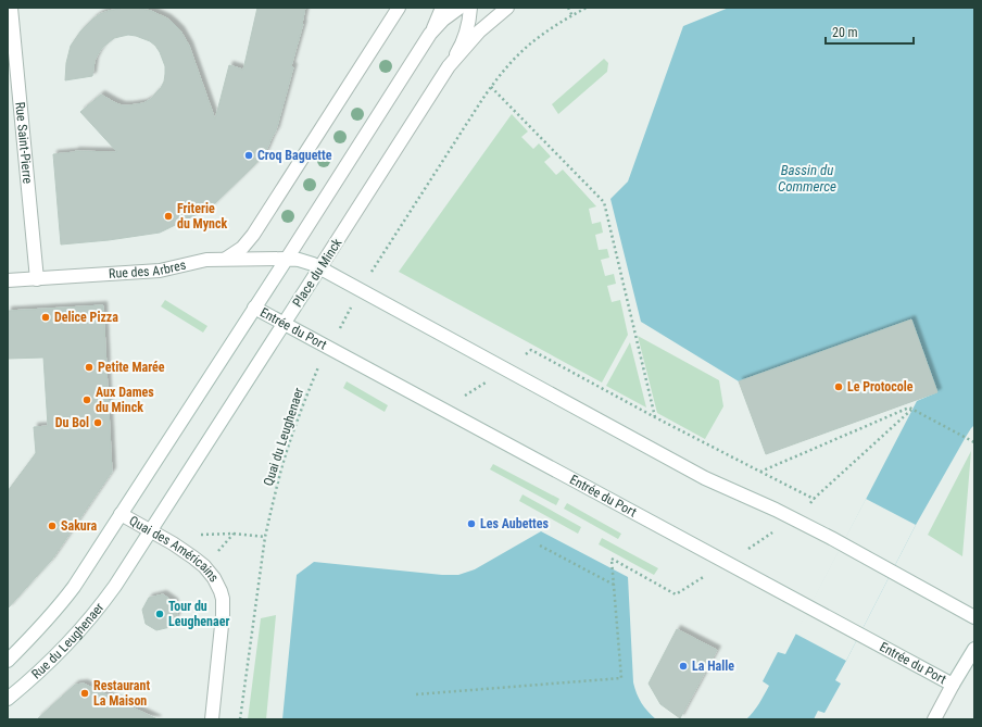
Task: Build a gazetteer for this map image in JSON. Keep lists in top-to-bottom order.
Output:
{
  "streets": {
    "main road": [
      "Rue Saint-Pierre",
      "Rue des Arbres",
      "Place du Minck",
      "Entrée du Port",
      "Quai des Américains",
      "Rue du Leughenaer"
    ],
    "path": ["Quai du Leughenaer"]
  },
  "crossings": [
    ["Rue Saint-Pierre", "Rue des Arbres"],
    ["Rue des Arbres", "Place du Minck"],
    ["Place du Minck", "Entrée du Port"],
    ["Place du Minck", "Quai des Américains"],
    ["Place du Minck", "Rue du Leughenaer"],
    ["Entrée du Port", "Quai du Leughenaer"]
  ],
  "water": ["Bassin du Commerce"],
  "places": [
    "Croq Baguette",
    "Friterie du Mynck",
    "Delice Pizza",
    "Petite Marée",
    "Le Protocole",
    "Aux Dames du Minck",
    "Du Bol",
    "Les Aubettes",
    "Sakura",
    "Tour du Leughenaer",
    "La Halle",
    "Restaurant La Maison"
  ],
  "scale_bar": "20 m"
}
